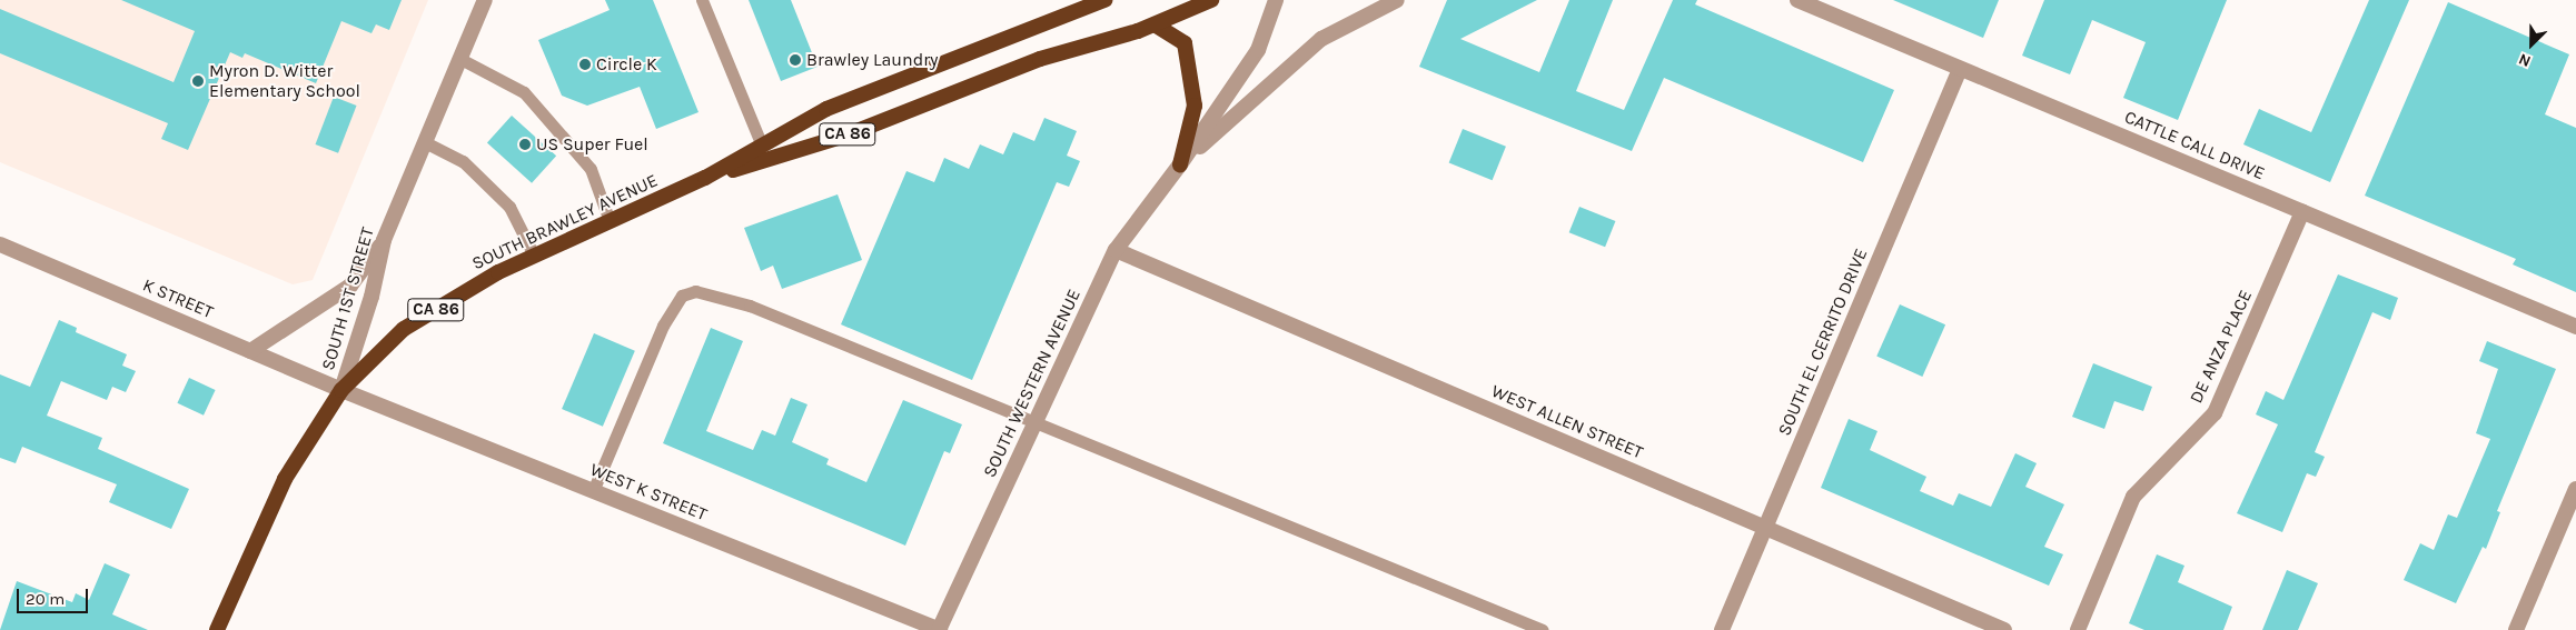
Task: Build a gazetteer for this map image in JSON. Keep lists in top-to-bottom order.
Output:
{
  "streets": {
    "highway": ["CA 86", "SOUTH BRAWLEY AVENUE", "SOUTH 1ST STREET"],
    "street": [
      "CATTLE CALL DRIVE",
      "K STREET",
      "SOUTH EL CERRITO DRIVE",
      "DE ANZA PLACE",
      "SOUTH WESTERN AVENUE",
      "WEST ALLEN STREET",
      "WEST K STREET"
    ]
  },
  "crossings": [
    ["CATTLE CALL DRIVE", "SOUTH EL CERRITO DRIVE"],
    ["CATTLE CALL DRIVE", "DE ANZA PLACE"],
    ["SOUTH BRAWLEY AVENUE", "K STREET"],
    ["SOUTH BRAWLEY AVENUE", "SOUTH 1ST STREET"],
    ["SOUTH BRAWLEY AVENUE", "WEST K STREET"],
    ["K STREET", "SOUTH 1ST STREET"],
    ["K STREET", "WEST K STREET"],
    ["SOUTH 1ST STREET", "WEST K STREET"],
    ["SOUTH EL CERRITO DRIVE", "WEST ALLEN STREET"],
    ["SOUTH WESTERN AVENUE", "WEST ALLEN STREET"],
    ["SOUTH WESTERN AVENUE", "WEST K STREET"]
  ],
  "places": [
    "Brawley Laundry",
    "Circle K",
    "Myron D. Witter Elementary School",
    "US Super Fuel"
  ],
  "scale_bar": "20 m",
  "north": "bottom left"
}
